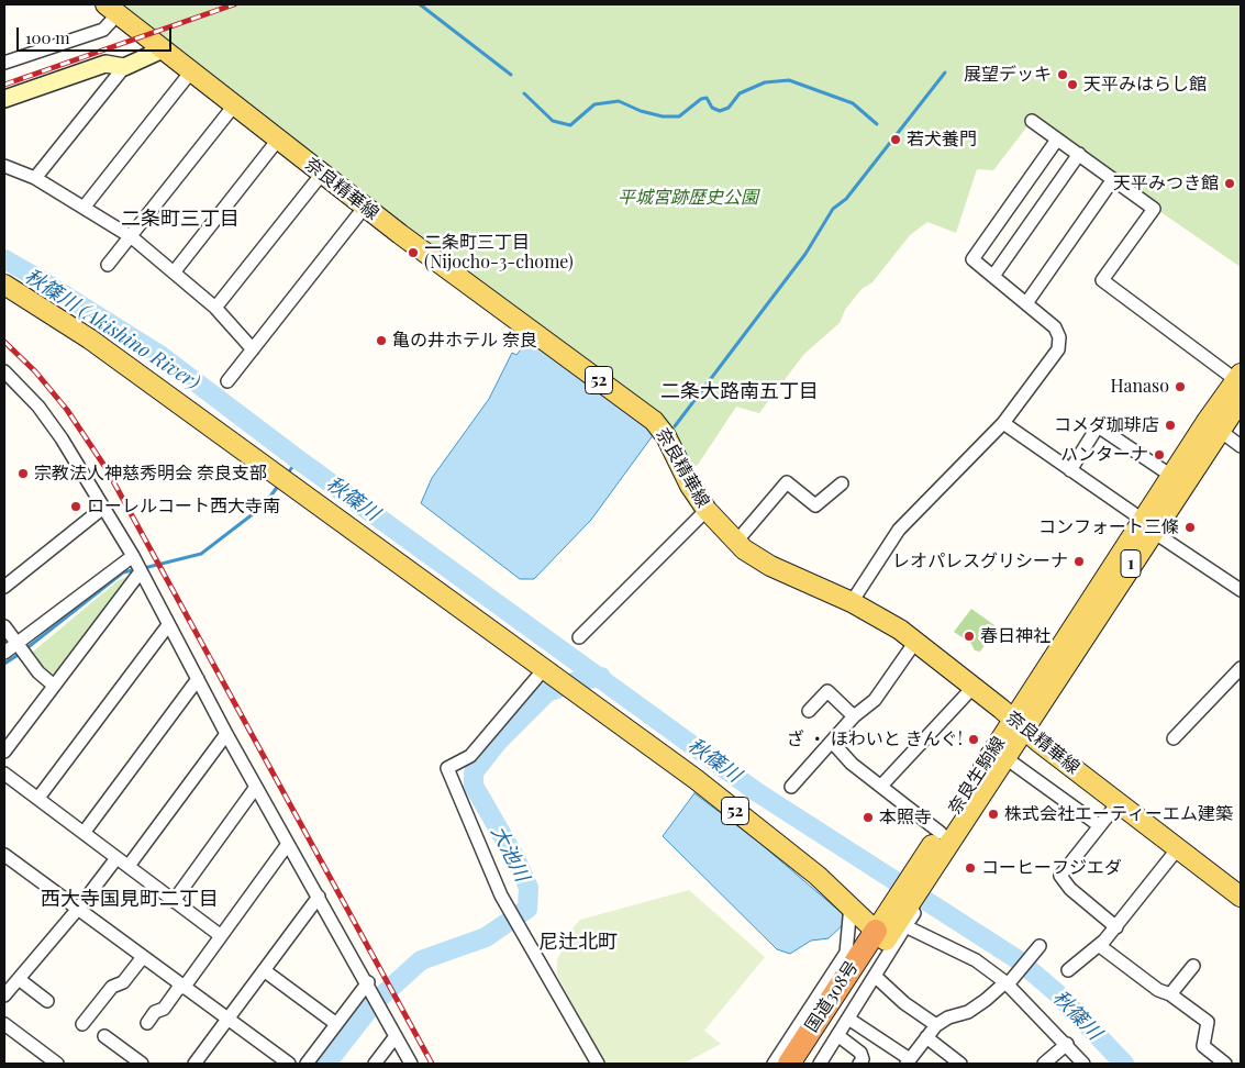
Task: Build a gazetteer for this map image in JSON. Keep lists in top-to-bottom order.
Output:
{
  "streets": {
    "highway": ["国道308号"],
    "main road": [
      "奈良精華線",
      "52",
      "1",
      "奈良生駒線"
    ]
  },
  "crossings": [
    ["奈良精華線", "奈良生駒線"],
    ["52", "奈良生駒線"],
    ["52", "国道308号"],
    ["奈良生駒線", "国道308号"]
  ],
  "districts": [
    "二条町三丁目",
    "二条大路南五丁目",
    "西大寺国見町二丁目",
    "尼辻北町"
  ],
  "water": ["秋篠川 (Akishino River)", "秋篠川", "大池川"],
  "parks": ["平城宮跡歴史公園"],
  "places": [
    "展望デッキ",
    "天平みはらし館",
    "若犬養門",
    "天平みつき館",
    "二条町三丁目 (Nijocho-3-chome)",
    "亀の井ホテル 奈良",
    "Hanaso",
    "コメダ珈琲店",
    "ハンターナ",
    "宗教法人神慈秀明会 奈良支部",
    "ローレルコート西大寺南",
    "コンフォート三條",
    "レオパレスグリシーナ",
    "春日神社",
    "ざ ・ ほわいと きんぐ!",
    "株式会社エーティーエム建築",
    "本照寺",
    "コーヒーフジエダ"
  ],
  "scale_bar": "100 m"
}
